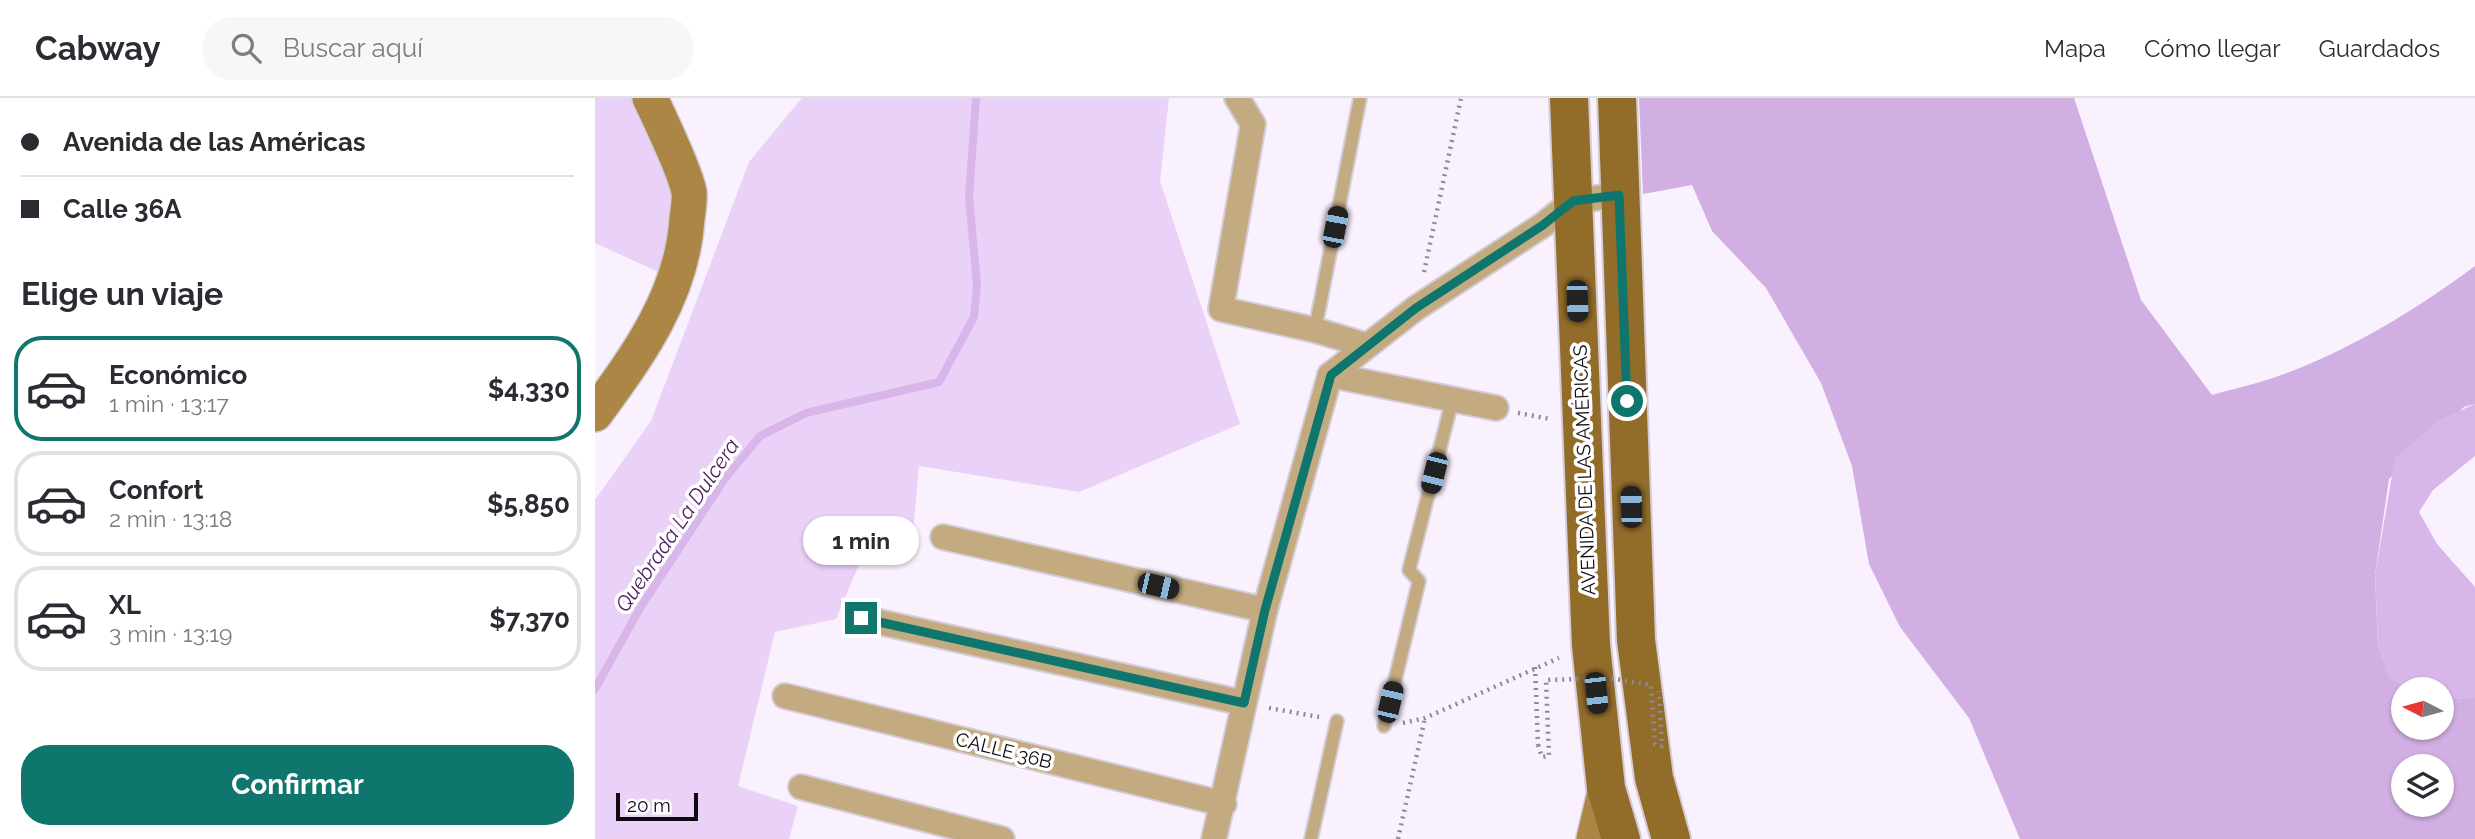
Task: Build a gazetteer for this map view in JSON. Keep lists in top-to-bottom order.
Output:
{
  "streets": {
    "main road": ["AVENIDA DE LAS AMÉRICAS"],
    "street": ["CALLE 36B"]
  },
  "water": ["Quebrada La Dulcera"],
  "scale_bar": "20 m",
  "north": "left",
  "page": {
    "header": "Cabway",
    "search": "Buscar aquí",
    "nav": ["Mapa", "Cómo llegar", "Guardados"],
    "banner": ["Avenida de las Américas", "Calle 36A"],
    "heading": "Elige un viaje",
    "list": [
      {
        "name": "Económico",
        "note": "1 min · 13:17",
        "value": "$4,330"
      },
      {
        "name": "Confort",
        "note": "2 min · 13:18",
        "value": "$5,850"
      },
      {
        "name": "XL",
        "note": "3 min · 13:19",
        "value": "$7,370"
      }
    ],
    "bubble": "1 min",
    "buttons": "Confirmar",
    "scale": "20 m"
  }
}
